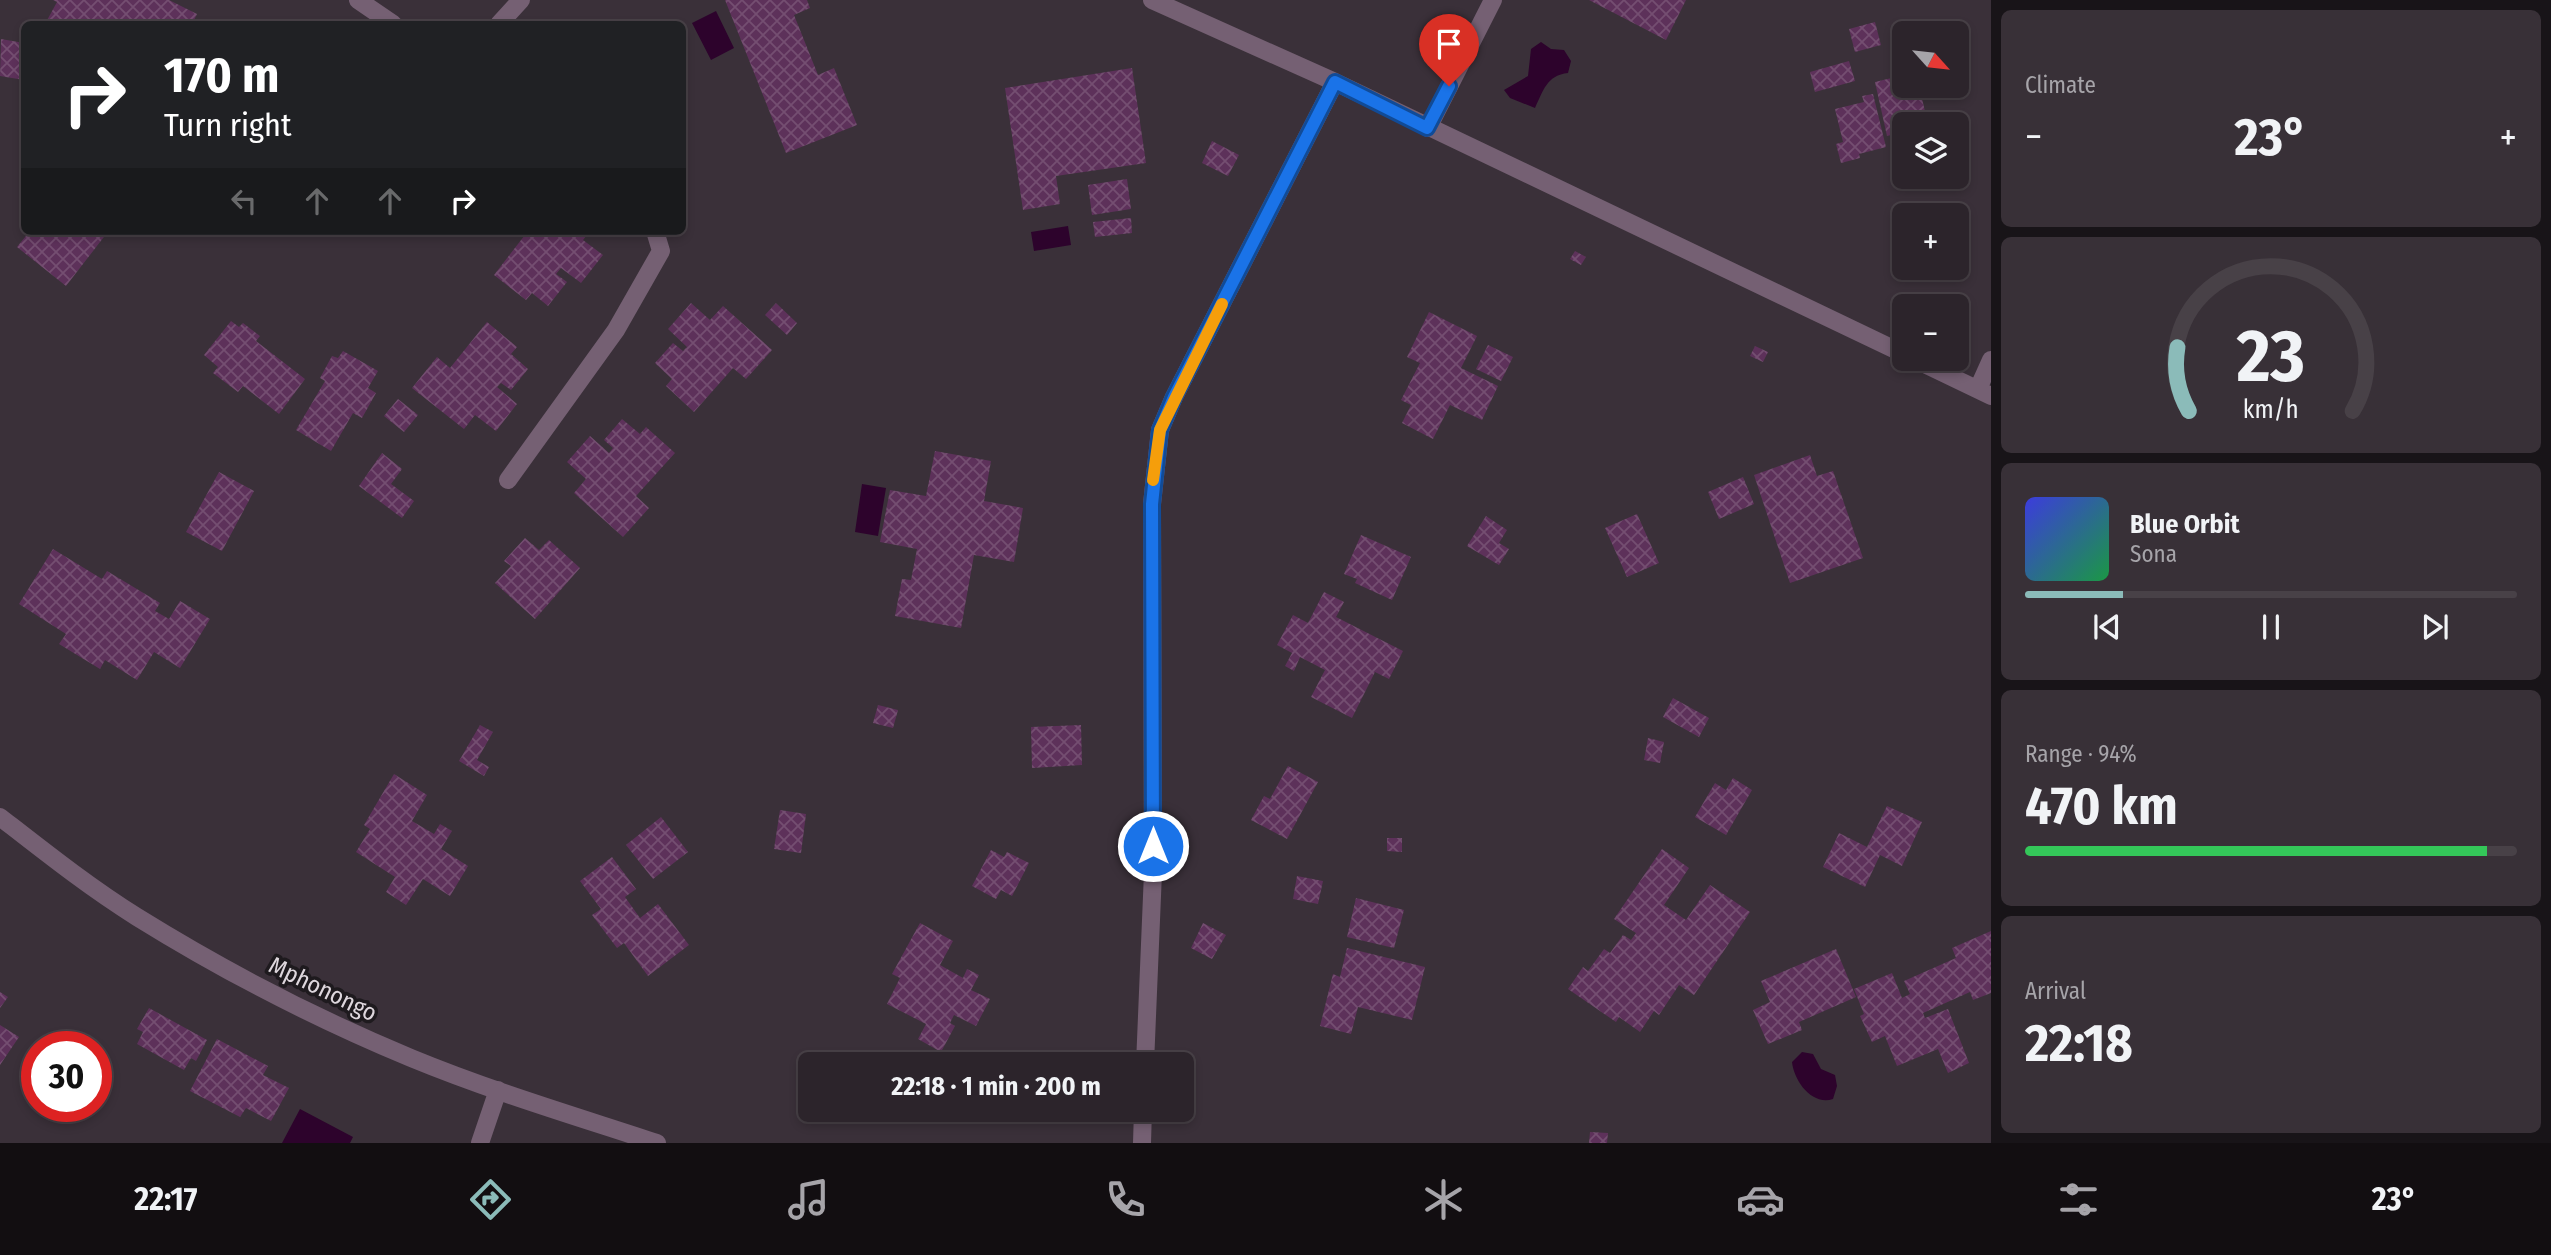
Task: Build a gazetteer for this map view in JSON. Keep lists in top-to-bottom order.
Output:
{
  "streets": {
    "street": ["Mphonongo"]
  },
  "north": "bottom right",
  "page": {
    "tile": [
      "Climate",
      ["Range · 94%", "470 km"],
      ["Arrival", "22:18"]
    ],
    "map_buttons": ["+", "−"],
    "turn": ["170 m", "Turn right"],
    "heat": ["−", "23°", "+"],
    "song": ["Blue Orbit", "Sona"],
    "limit": "30",
    "trip": "22:18 · 1 min · 200 m",
    "tabs": ["22:17", "23°"],
    "gauge": ["23", "km/h"]
  }
}
